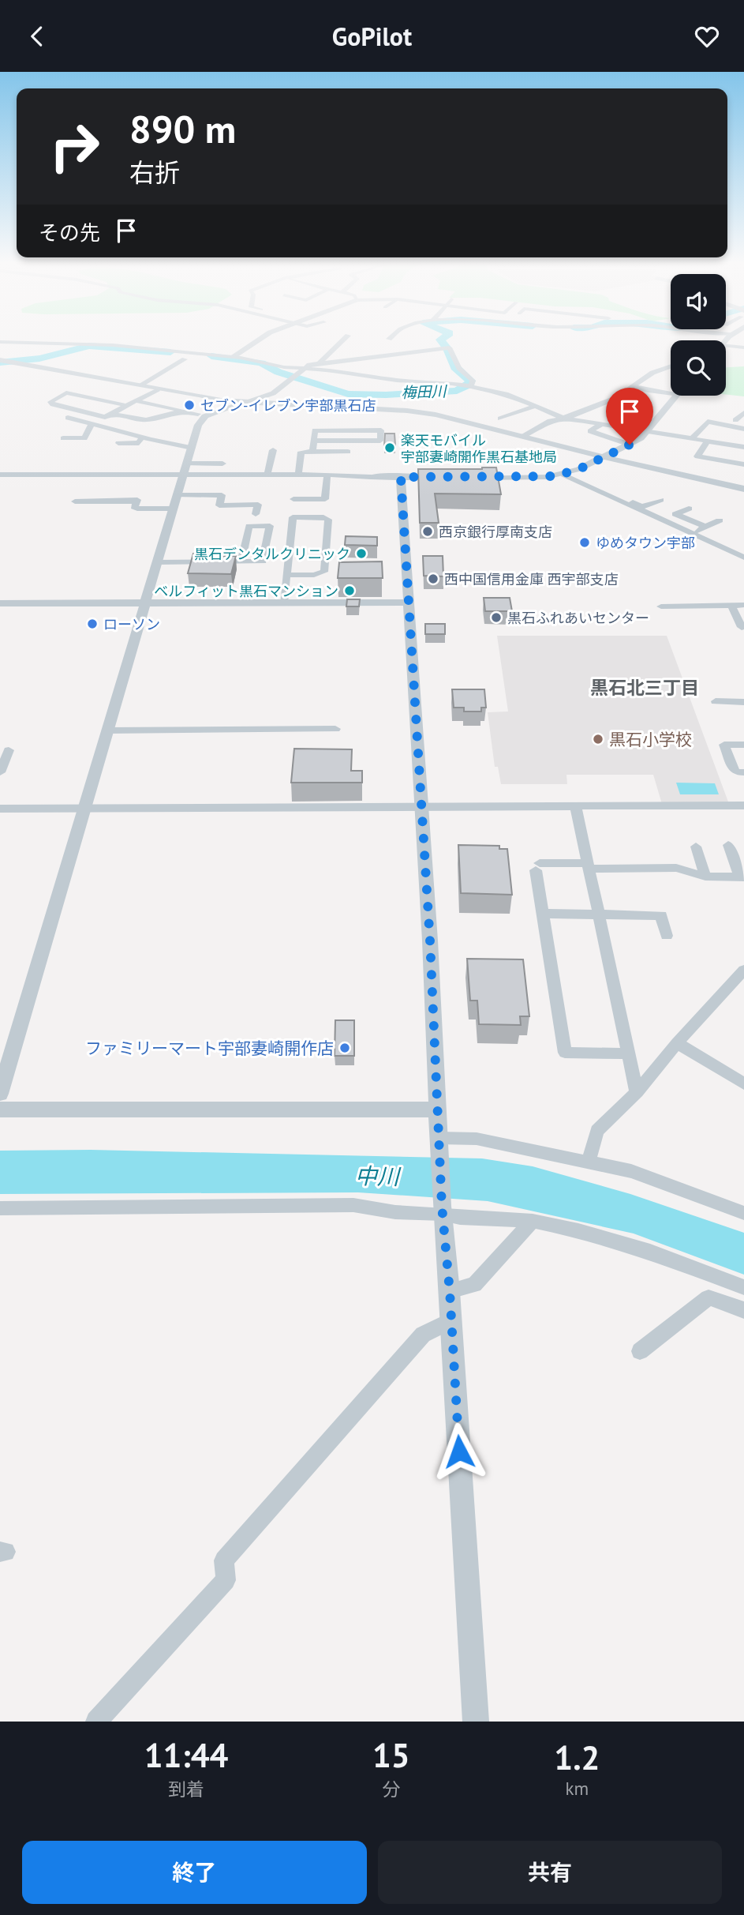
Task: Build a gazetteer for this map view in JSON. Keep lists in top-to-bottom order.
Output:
{
  "districts": ["黒石北三丁目"],
  "water": ["梅田川", "中川"],
  "places": [
    "セブン-イレブン宇部黒石店",
    "楽天モバイル 宇部妻崎開作黒石基地局",
    "西京銀行厚南支店",
    "ゆめタウン宇部",
    "黒石デンタルクリニック",
    "西中国信用金庫 西宇部支店",
    "ベルフィット黒石マンション",
    "黒石ふれあいセンター",
    "ローソン",
    "黒石小学校",
    "ファミリーマート宇部妻崎開作店"
  ],
  "page": {
    "header": "GoPilot",
    "turn": ["890 m", "右折"],
    "then": "その先",
    "eta": [
      "11:44",
      "到着",
      "15",
      "分",
      "1.2",
      "km"
    ],
    "buttons": ["終了", "共有"]
  }
}
